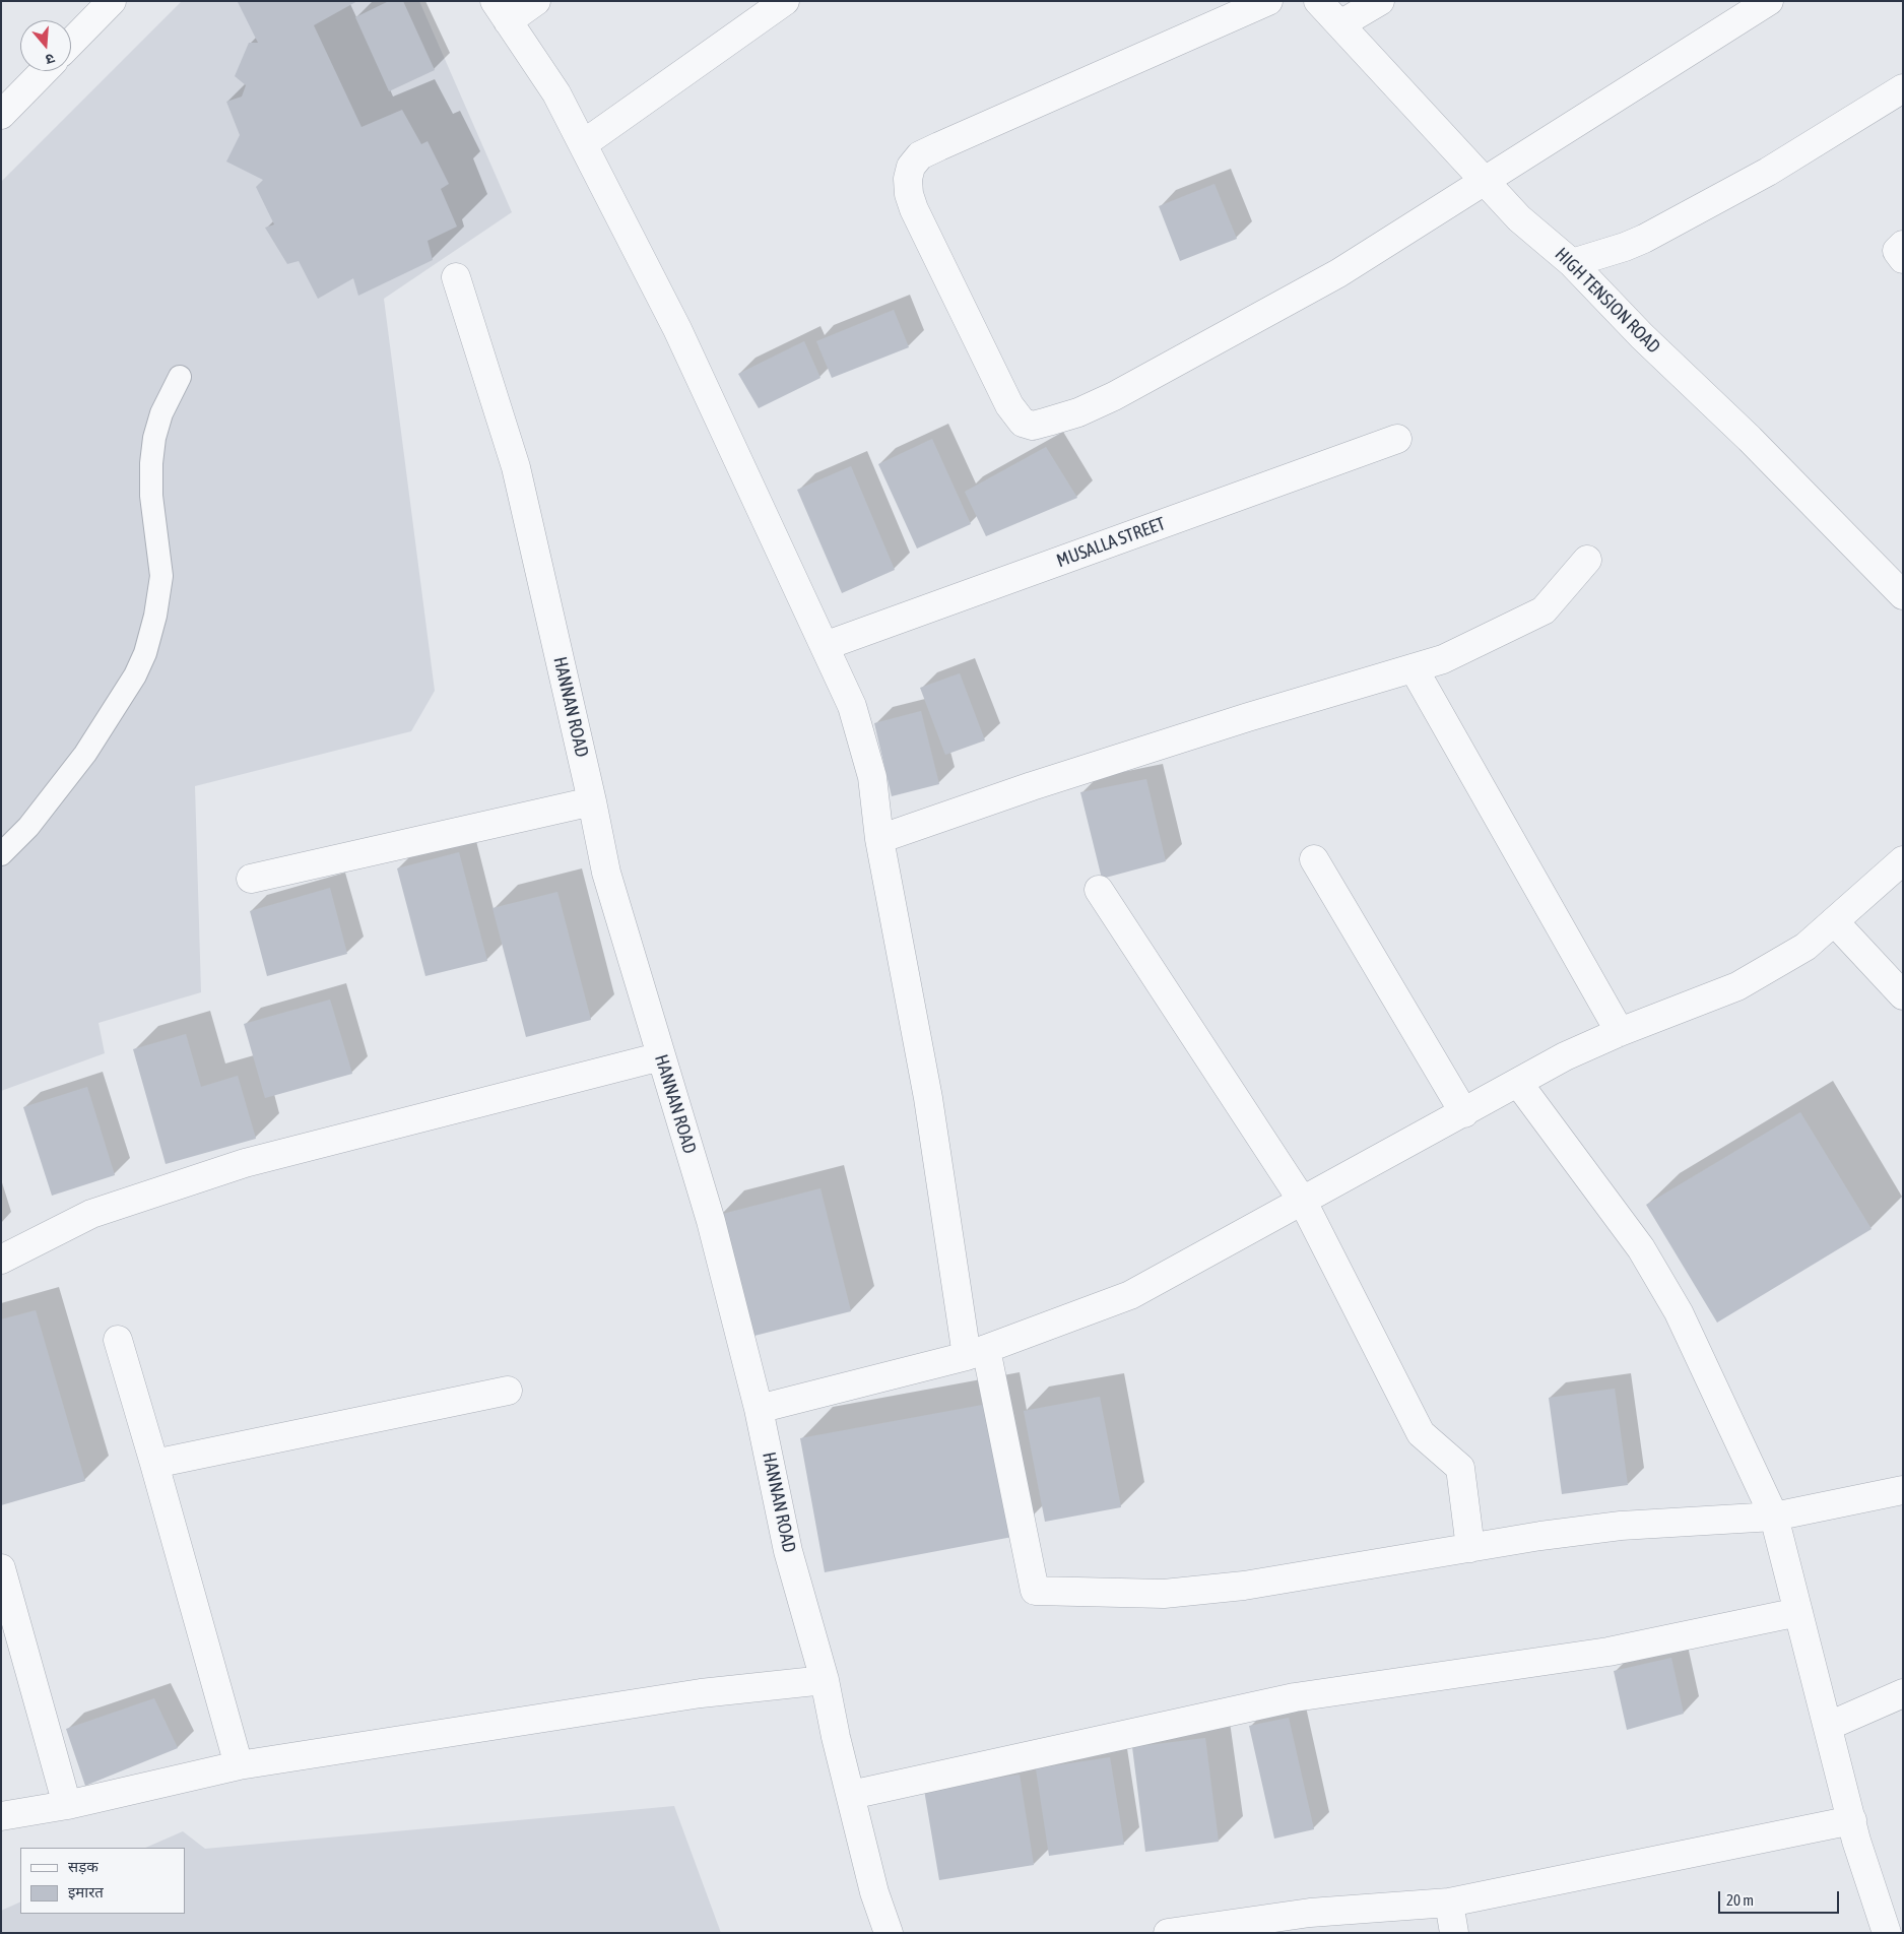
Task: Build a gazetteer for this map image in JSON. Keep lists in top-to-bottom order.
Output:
{
  "streets": {
    "street": ["HIGH TENSION ROAD", "MUSALLA STREET", "HANNAN ROAD"]
  },
  "legend": ["सड़क", "इमारत"],
  "scale_bar": "20 m",
  "north": "bottom"
}
